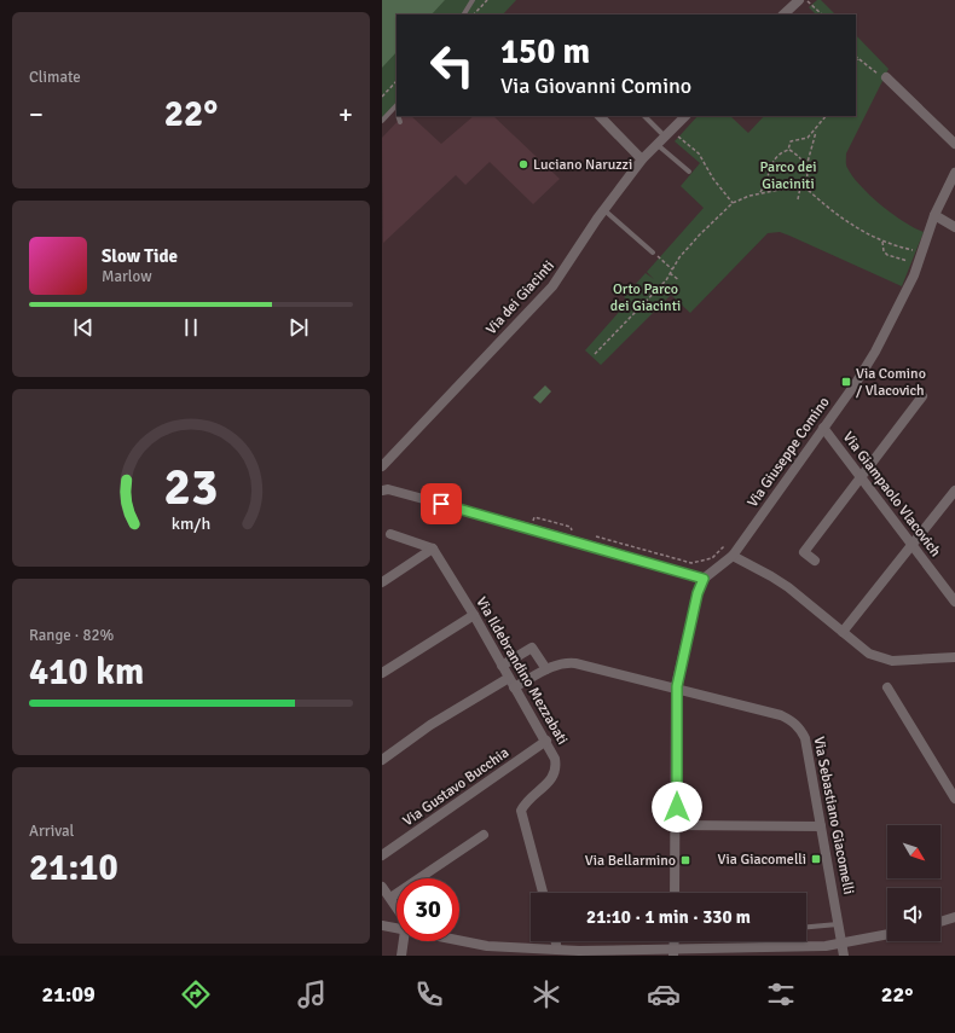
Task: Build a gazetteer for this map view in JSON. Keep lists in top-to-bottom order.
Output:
{
  "streets": {
    "street": [
      "Via dei Giacinti",
      "Via Giuseppe Comino",
      "Via Giampaolo Vlacovich",
      "Via Ildebrandino Mezzabati",
      "Via Gustavo Bucchia",
      "Via Sebastiano Giacomelli"
    ]
  },
  "crossings": [
    ["Via Giuseppe Comino", "Via Giampaolo Vlacovich"],
    ["Via Ildebrandino Mezzabati", "Via Gustavo Bucchia"],
    ["Via Ildebrandino Mezzabati", "Via Sebastiano Giacomelli"]
  ],
  "parks": ["Parco dei Giaciniti", "Orto Parco dei Giacinti"],
  "places": {
    "other": ["Luciano Naruzzi"],
    "transit": ["Via Comino / Vlacovich", "Via Giacomelli", "Via Bellarmino"]
  },
  "north": "bottom right",
  "page": {
    "tile": [
      "Climate",
      ["Range · 82%", "410 km"],
      ["Arrival", "21:10"]
    ],
    "turn": ["150 m", "Via Giovanni Comino"],
    "heat": ["−", "22°", "+"],
    "song": ["Slow Tide", "Marlow"],
    "limit": "30",
    "trip": "21:10 · 1 min · 330 m",
    "tabs": ["21:09", "22°"],
    "gauge": ["23", "km/h"]
  }
}
